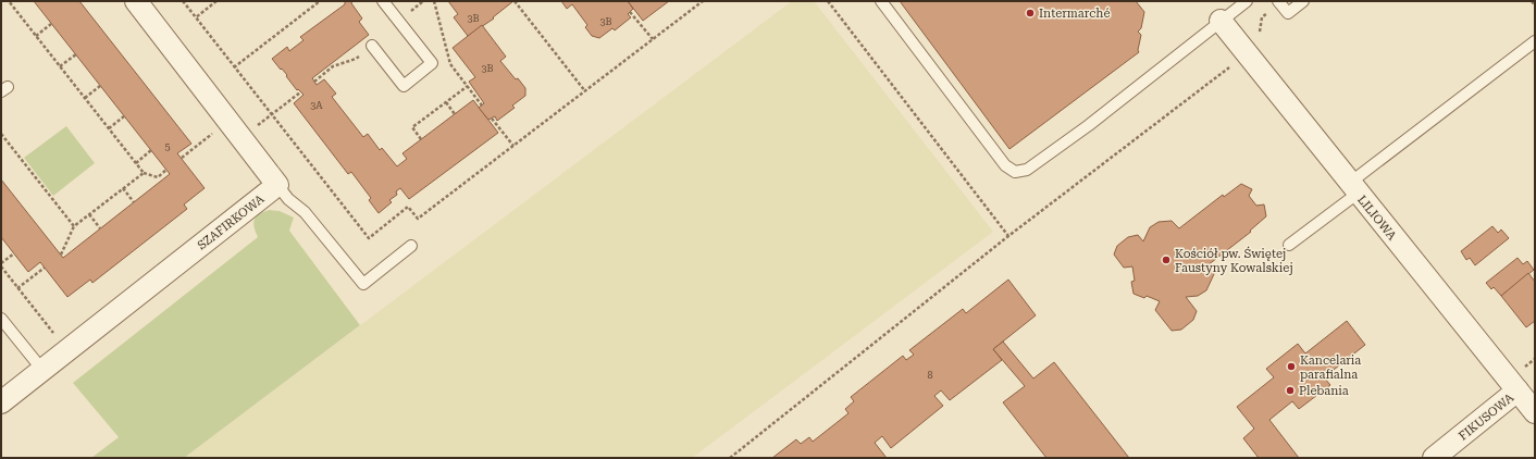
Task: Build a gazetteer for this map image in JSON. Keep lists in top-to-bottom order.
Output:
{
  "streets": {
    "street": ["LILIOWA", "SZAFIRKOWA", "FIKUSOWA"]
  },
  "crossings": [
    ["LILIOWA", "FIKUSOWA"]
  ],
  "places": [
    "Intermarché",
    "Kościół pw. Świętej Faustyny Kowalskiej",
    "Kancelaria parafialna",
    "Plebania"
  ],
  "house_numbers": [
    "3B",
    "3B",
    "3B",
    "3A",
    "5",
    "8"
  ]
}
